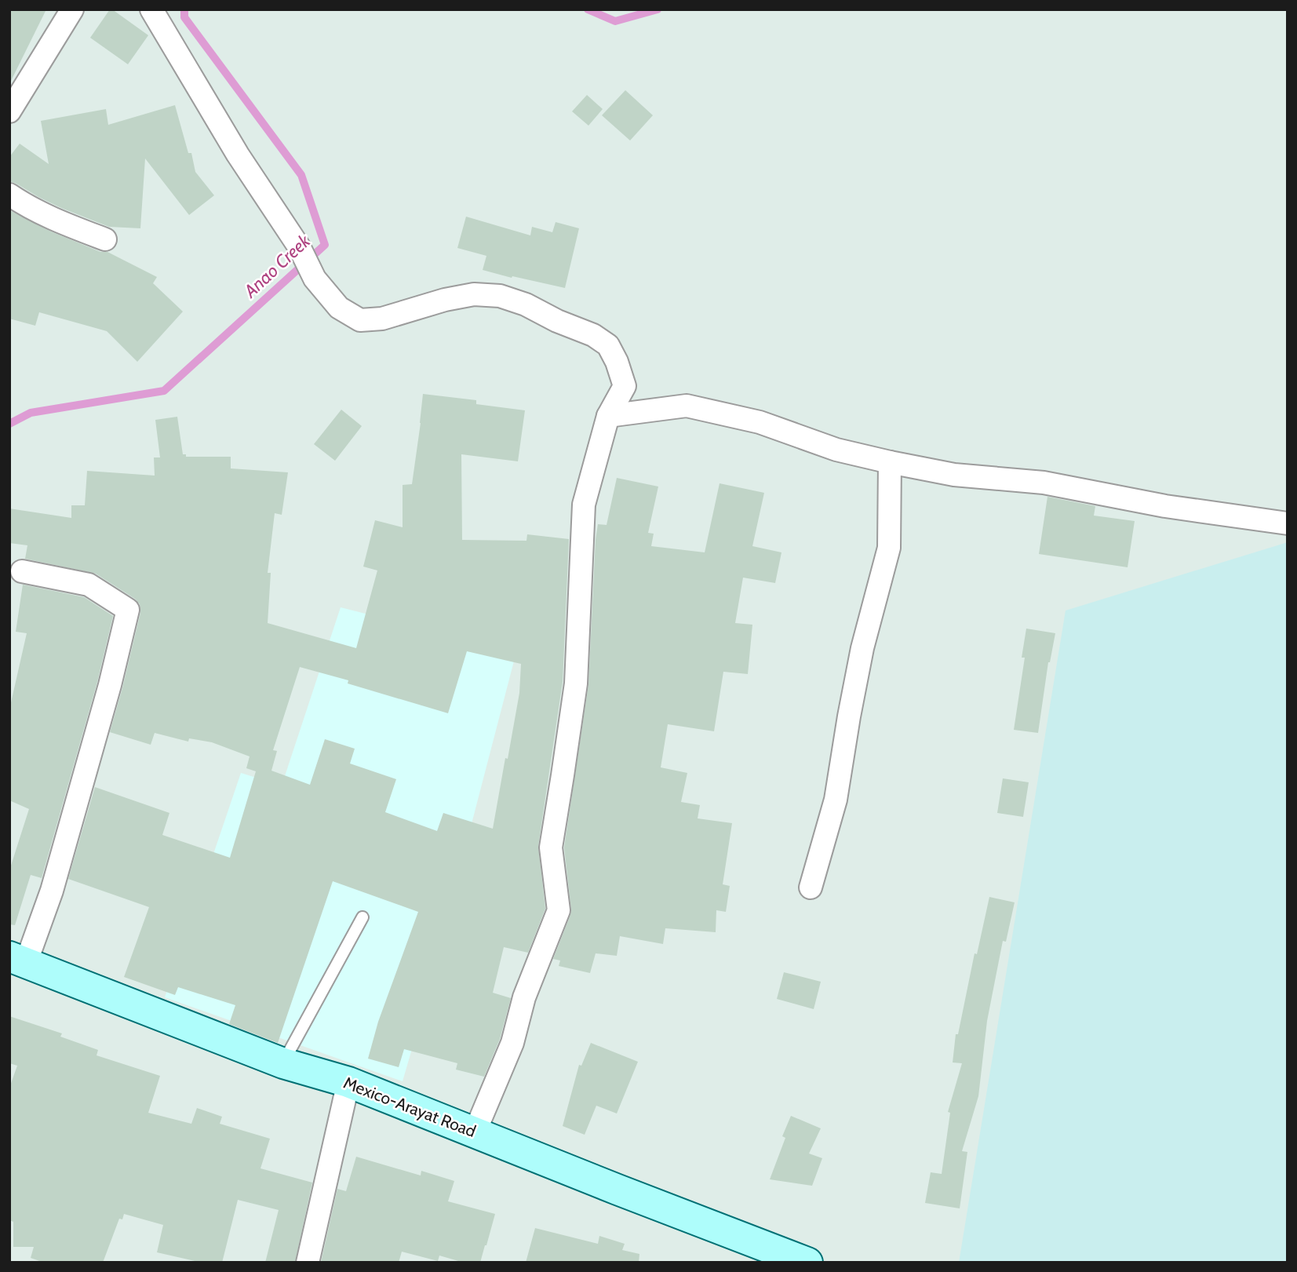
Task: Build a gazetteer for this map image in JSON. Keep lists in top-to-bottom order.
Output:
{
  "streets": {
    "main road": ["Mexico-Arayat Road"]
  },
  "water": ["Anao Creek"]
}
